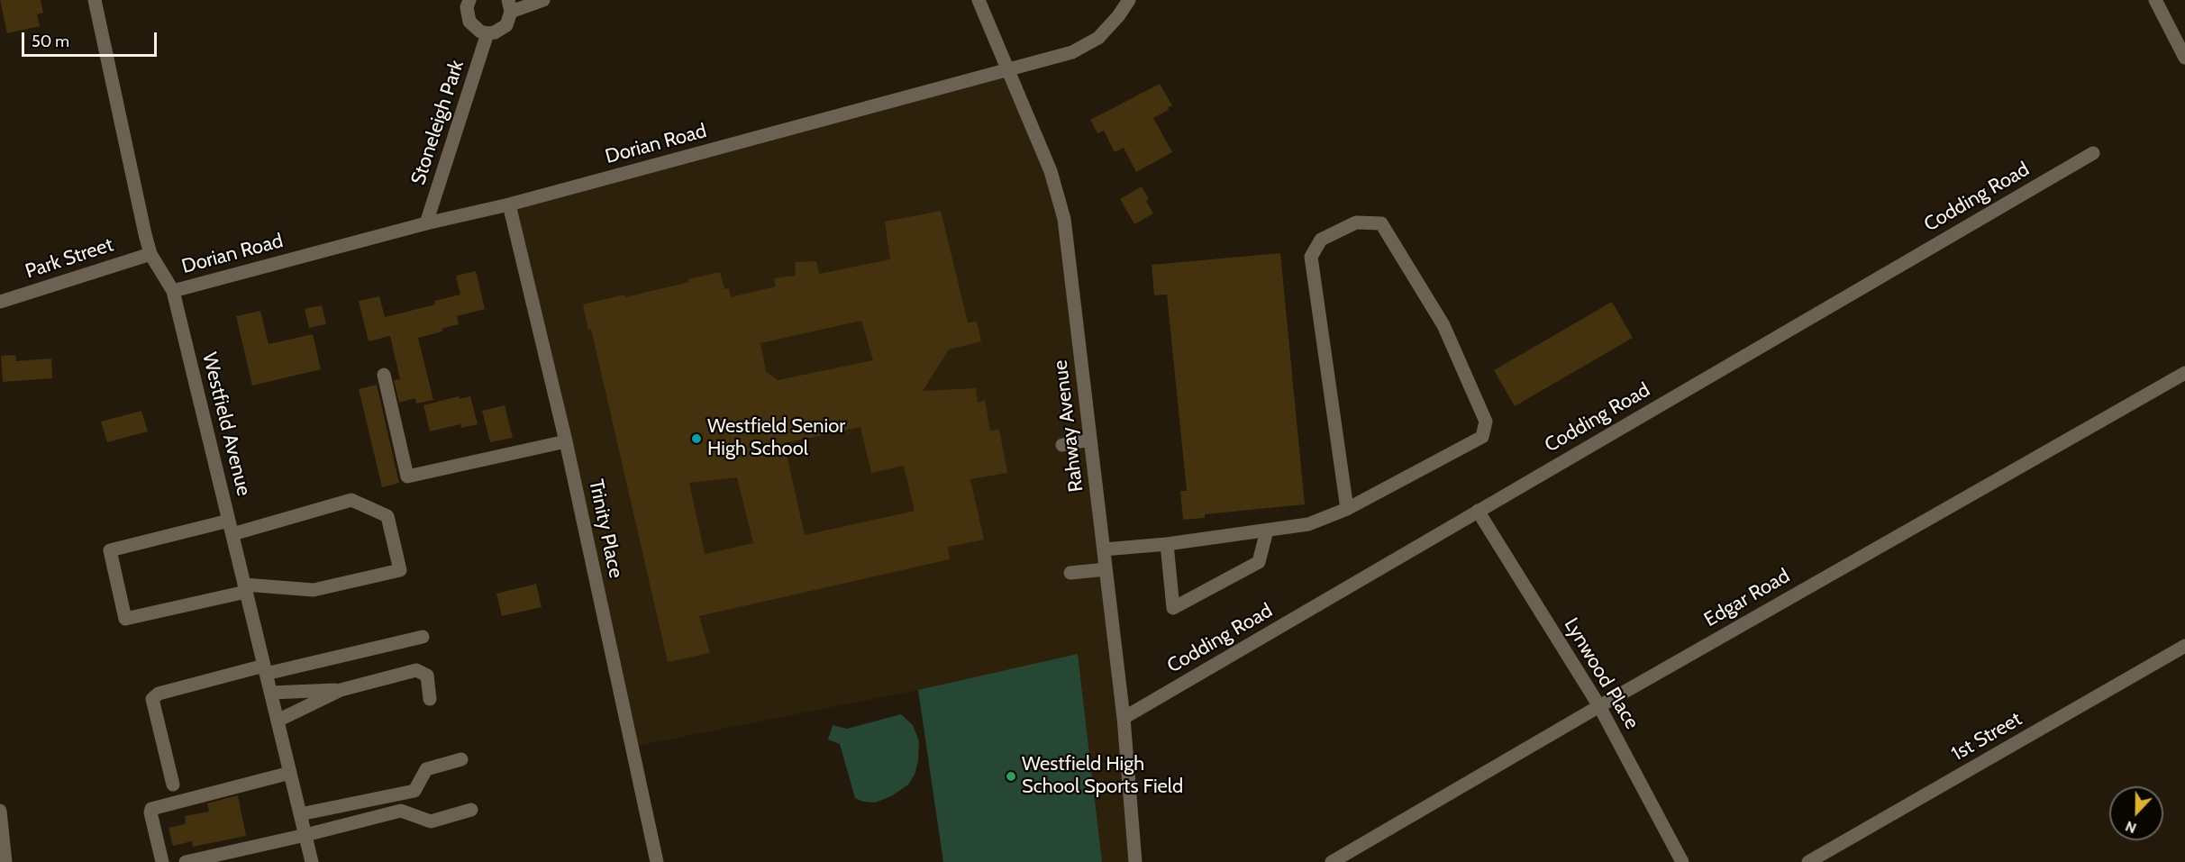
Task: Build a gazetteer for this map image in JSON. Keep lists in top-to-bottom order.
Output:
{
  "streets": {
    "street": [
      "Stoneleigh Park",
      "Dorian Road",
      "Codding Road",
      "Park Street",
      "Westfield Avenue",
      "Rahway Avenue",
      "Trinity Place",
      "Edgar Road",
      "Lynwood Place",
      "1st Street"
    ]
  },
  "crossings": [
    ["Stoneleigh Park", "Dorian Road"],
    ["Dorian Road", "Westfield Avenue"],
    ["Dorian Road", "Rahway Avenue"],
    ["Dorian Road", "Trinity Place"],
    ["Codding Road", "Rahway Avenue"],
    ["Codding Road", "Lynwood Place"],
    ["Park Street", "Westfield Avenue"],
    ["Edgar Road", "Lynwood Place"]
  ],
  "places": ["Westfield Senior High School", "Westfield High School Sports Field"],
  "scale_bar": "50 m",
  "north": "bottom"
}
